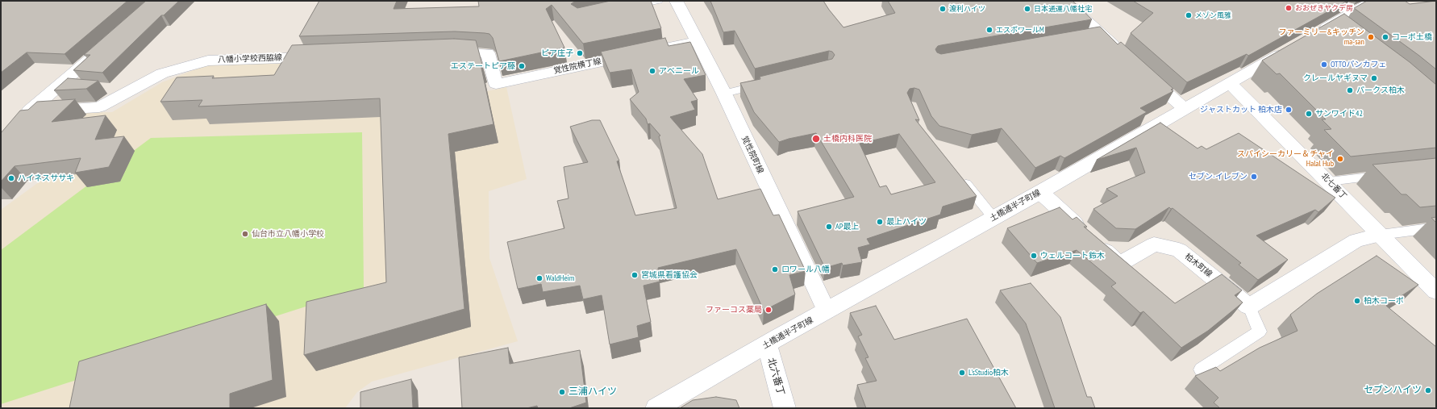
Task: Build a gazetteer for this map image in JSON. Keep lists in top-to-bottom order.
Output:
{
  "streets": {
    "street": [
      "八幡小学校西脇線",
      "覚性院横丁線",
      "覚性院町線",
      "北七番丁",
      "土橋通半子町線",
      "柏木町線",
      "北六番丁"
    ]
  },
  "crossings": [
    ["覚性院横丁線", "覚性院町線"],
    ["覚性院町線", "土橋通半子町線"],
    ["北七番丁", "土橋通半子町線"],
    ["土橋通半子町線", "柏木町線"],
    ["土橋通半子町線", "北六番丁"]
  ],
  "places": [
    "おおぜきヤクデ房",
    "渡利ハイツ",
    "日本通運八幡社宅",
    "メゾン風雅",
    "エスポワールM",
    "ファーミリー&キッチン ma-san",
    "コーポ土橋",
    "ピア庄子",
    "OTTOパンカフェ",
    "エステートピア藤",
    "アベニール",
    "クレールヤギヌマ",
    "パークス柏木",
    "ジャストカット 柏木店",
    "サンワイド42",
    "土橋内科医院",
    "スパイシーカリー＆チャイ Halal Hub",
    "セブン-イレブン",
    "ハイネスササキ",
    "最上ハイツ",
    "AP最上",
    "仙台市立八幡小学校",
    "ウェルコート鈴木",
    "ロワール八幡",
    "宮城県看護協会",
    "WaldHeim",
    "柏木コーポ",
    "ファーコス薬局",
    "L'sStudio柏木",
    "セブンハイツ",
    "三浦ハイツ"
  ]
}
